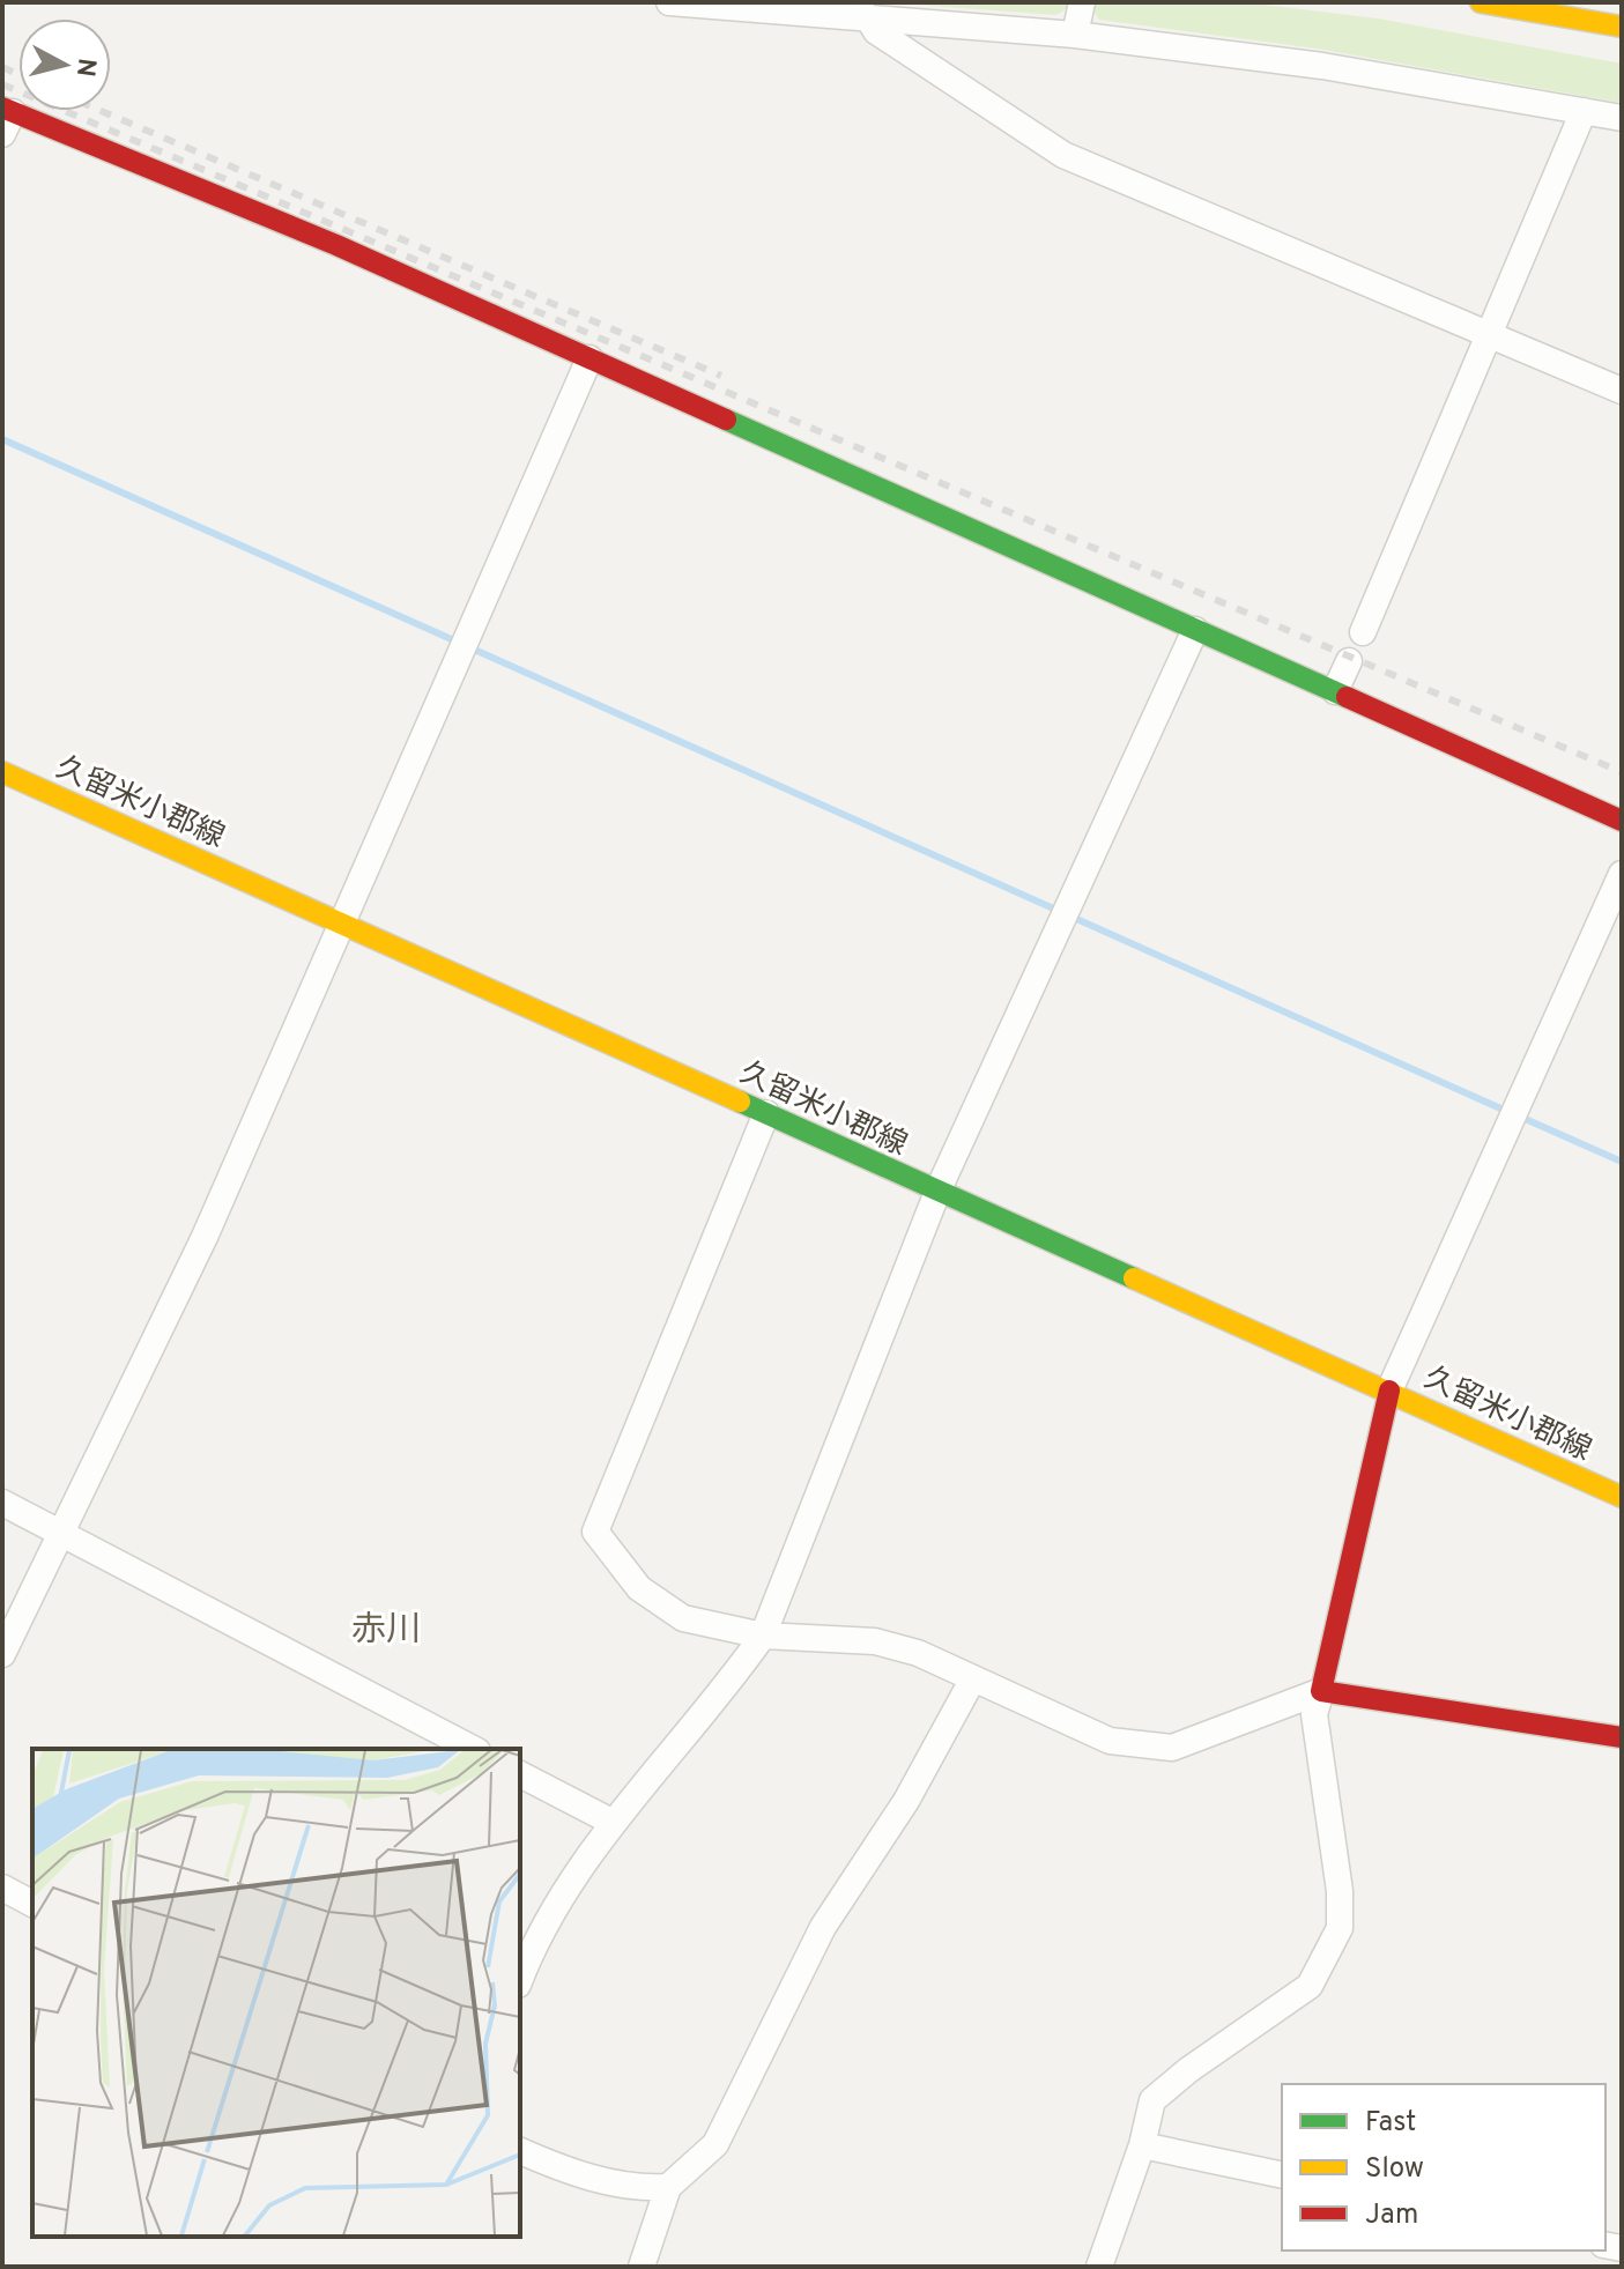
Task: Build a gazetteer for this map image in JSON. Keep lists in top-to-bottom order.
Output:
{
  "streets": {
    "main road": ["久留米小郡線"]
  },
  "districts": ["赤川"],
  "legend": ["Fast", "Slow", "Jam"],
  "north": "right"
}
